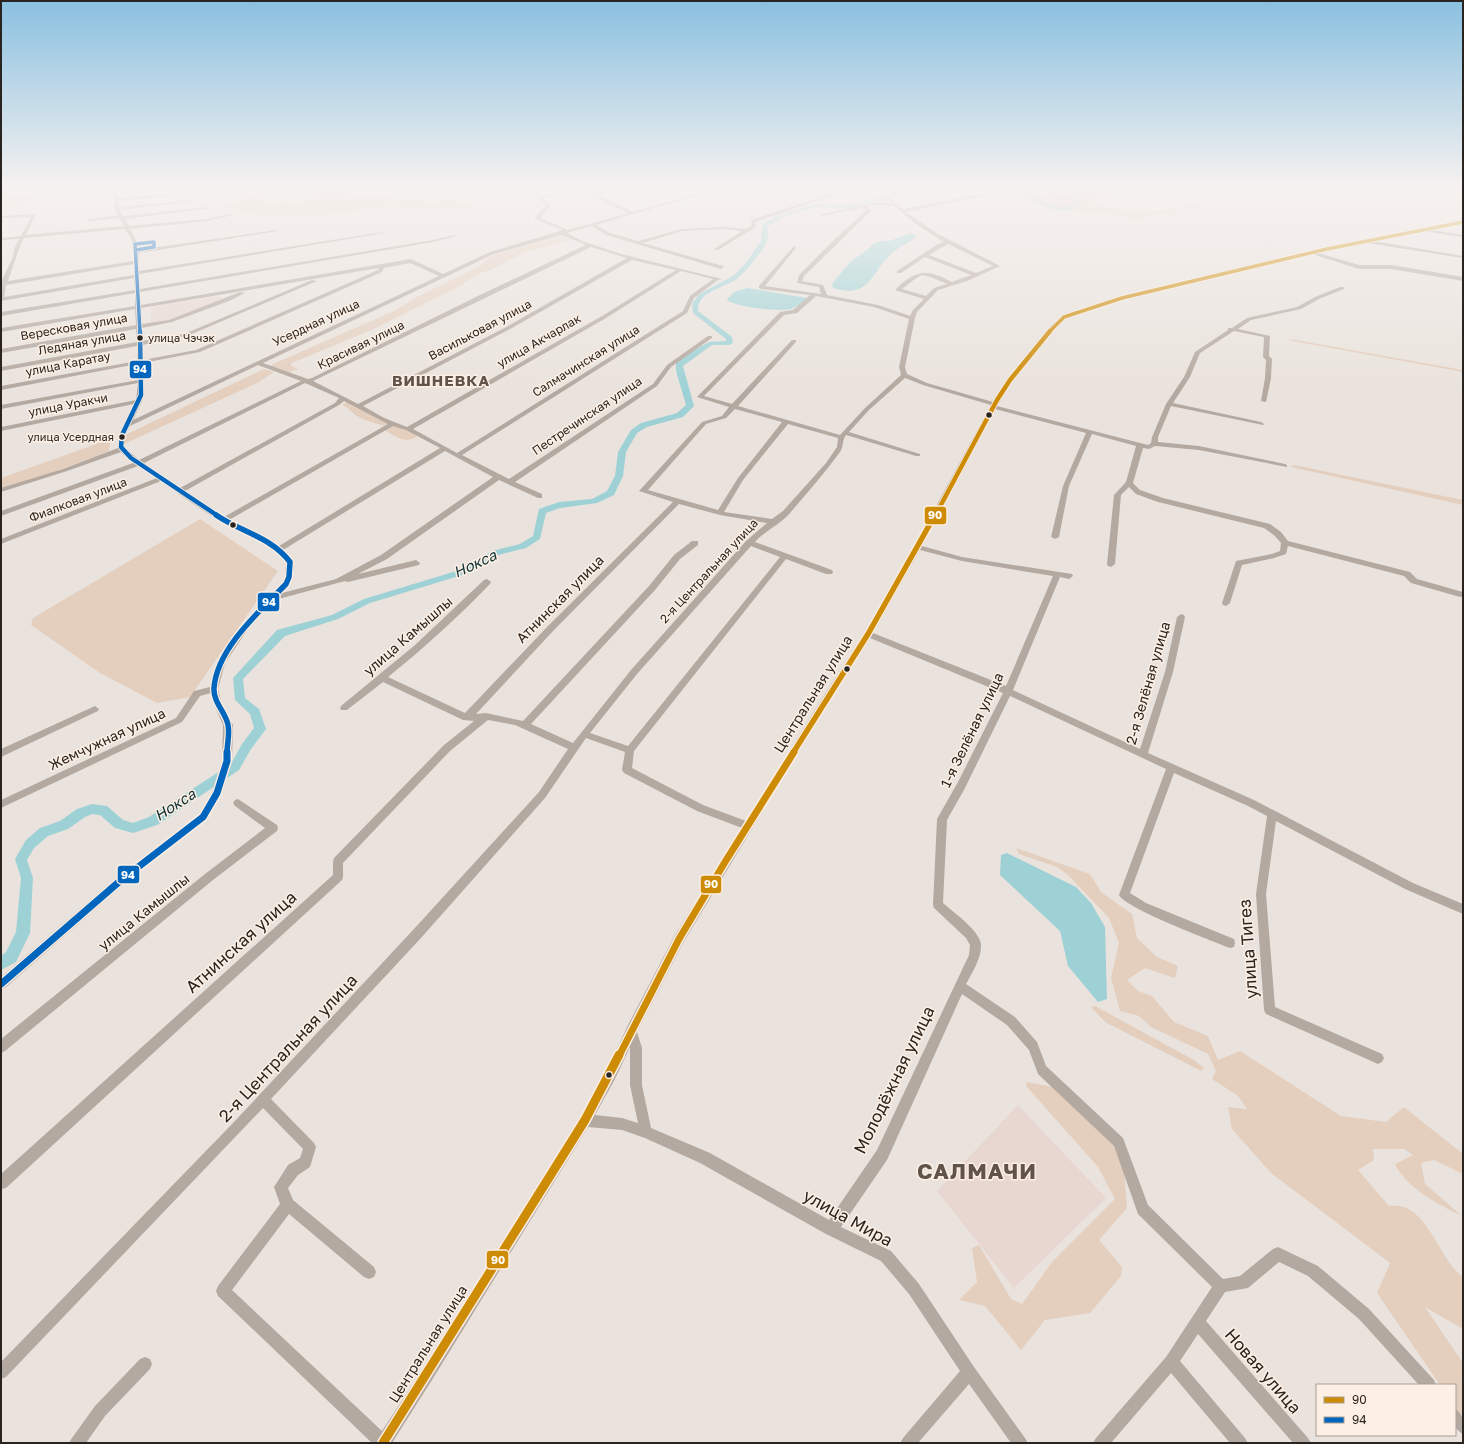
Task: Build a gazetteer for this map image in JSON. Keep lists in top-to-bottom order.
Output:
{
  "streets": {
    "street": [
      "Усердная улица",
      "Вересковая улица",
      "Васильковая улица",
      "улица Акчарлак",
      "Ледяная улица",
      "Красивая улица",
      "Салмачинская улица",
      "улица Каратау",
      "улица Уракчи",
      "Пестречинская улица",
      "Фиалковая улица",
      "2-я Центральная улица",
      "Атнинская улица",
      "улица Камышлы",
      "2-я Зелёная улица",
      "Центральная улица",
      "1-я Зелёная улица",
      "Жемчужная улица",
      "улица Тигез",
      "Молодёжная улица",
      "улица Мира",
      "Новая улица"
    ]
  },
  "crossings": [
    ["улица Акчарлак", "Салмачинская улица"],
    ["Центральная улица", "улица Мира"],
    ["1-я Зелёная улица", "Молодёжная улица"],
    ["Молодёжная улица", "улица Мира"]
  ],
  "districts": ["ВИШНЕВКА", "САЛМАЧИ"],
  "water": ["Нокса"],
  "places": ["улица Чэчэк", "улица Усердная"],
  "lines": ["transit line 90", "transit line 94"],
  "legend": ["90", "94"]
}
